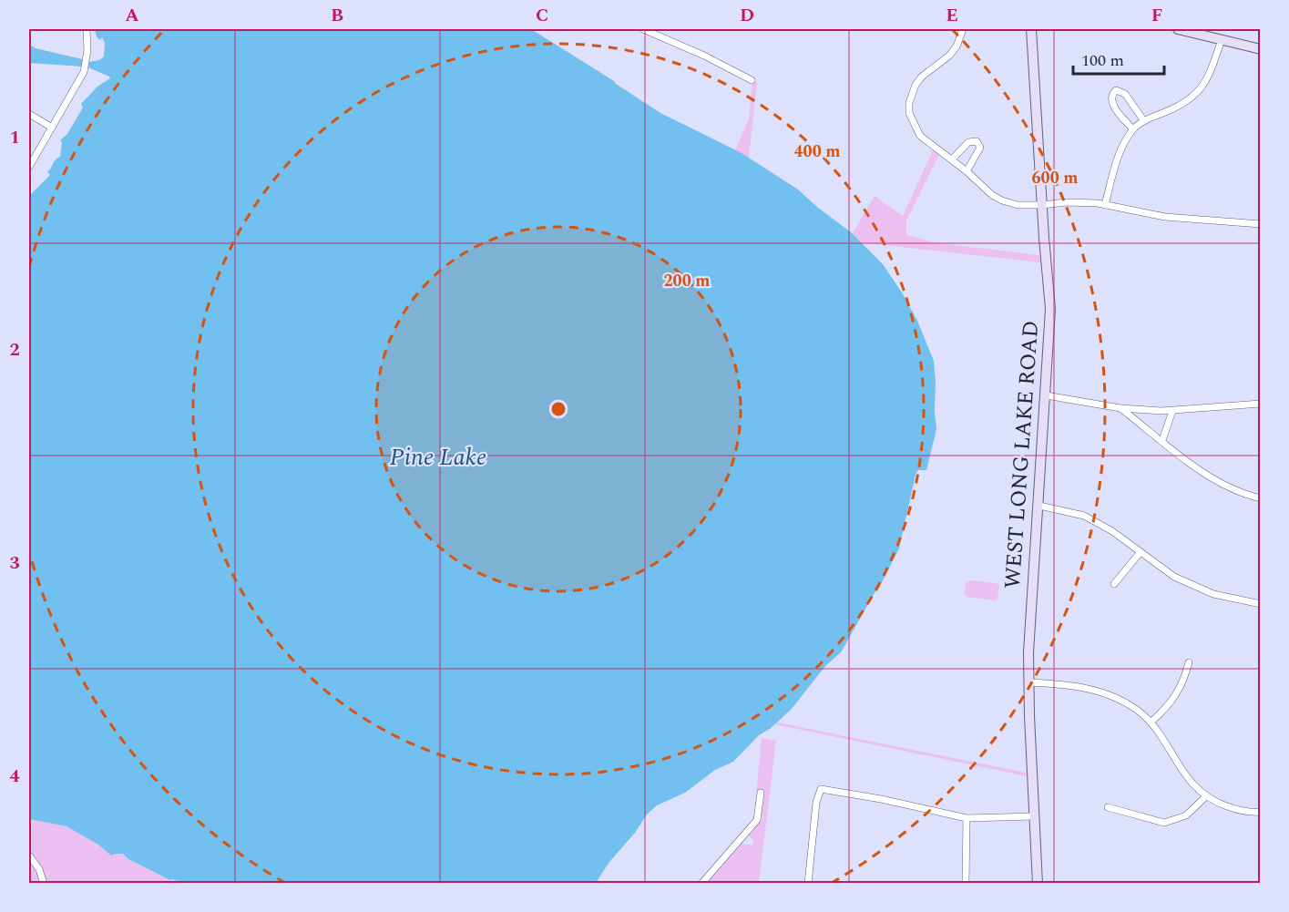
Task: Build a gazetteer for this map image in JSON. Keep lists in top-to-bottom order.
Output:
{
  "streets": {
    "main road": ["WEST LONG LAKE ROAD"]
  },
  "water": ["Pine Lake"],
  "scale_bar": "100 m",
  "grid": {
    "columns": [
      "A",
      "B",
      "C",
      "D",
      "E",
      "F"
    ],
    "rows": [
      "1",
      "2",
      "3",
      "4"
    ]
  },
  "rings": ["400 m", "600 m", "200 m"]
}
